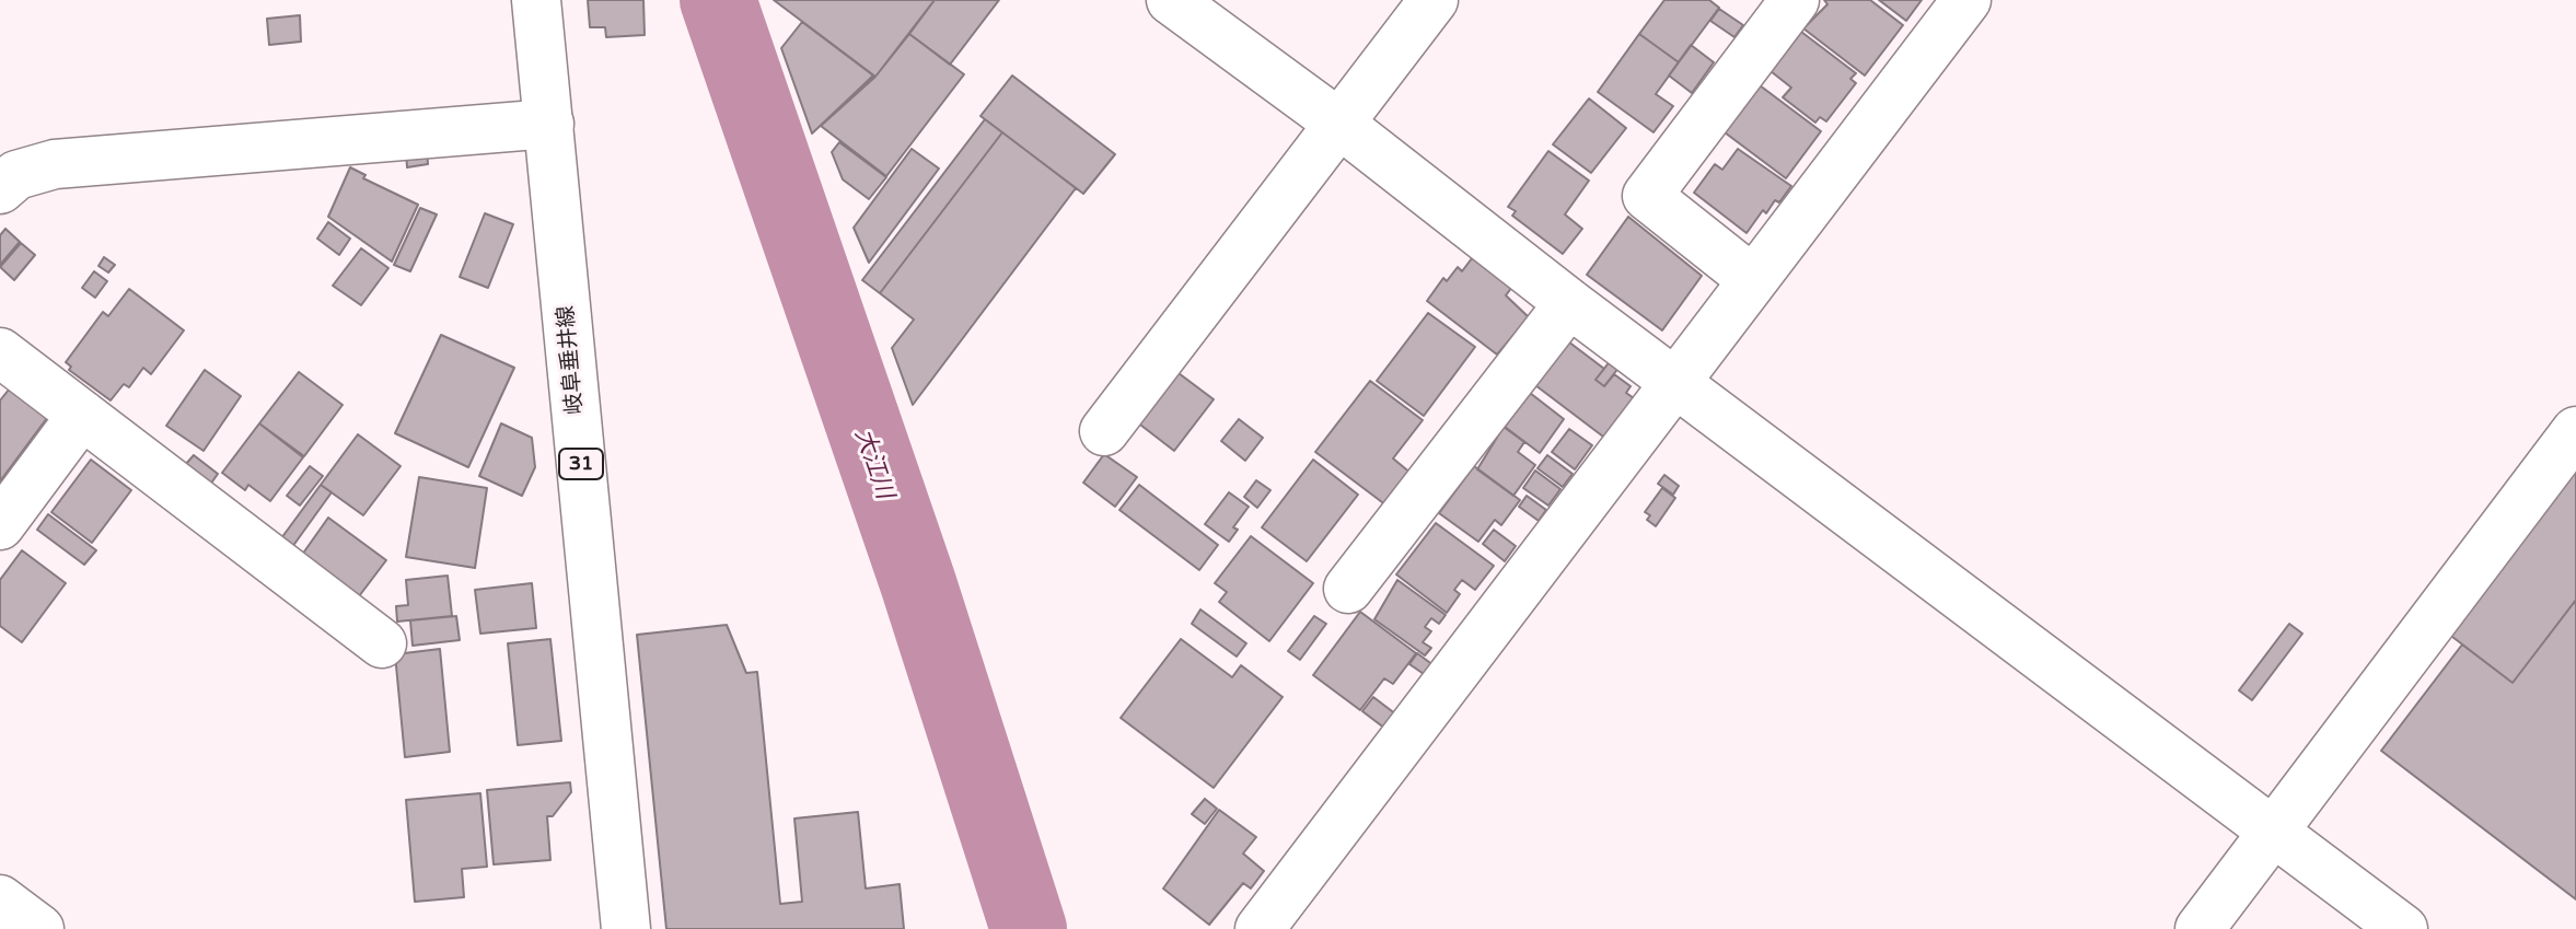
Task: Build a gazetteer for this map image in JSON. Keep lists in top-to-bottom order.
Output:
{
  "streets": {
    "street": ["岐阜垂井線", "31"]
  },
  "water": ["大江川"]
}
